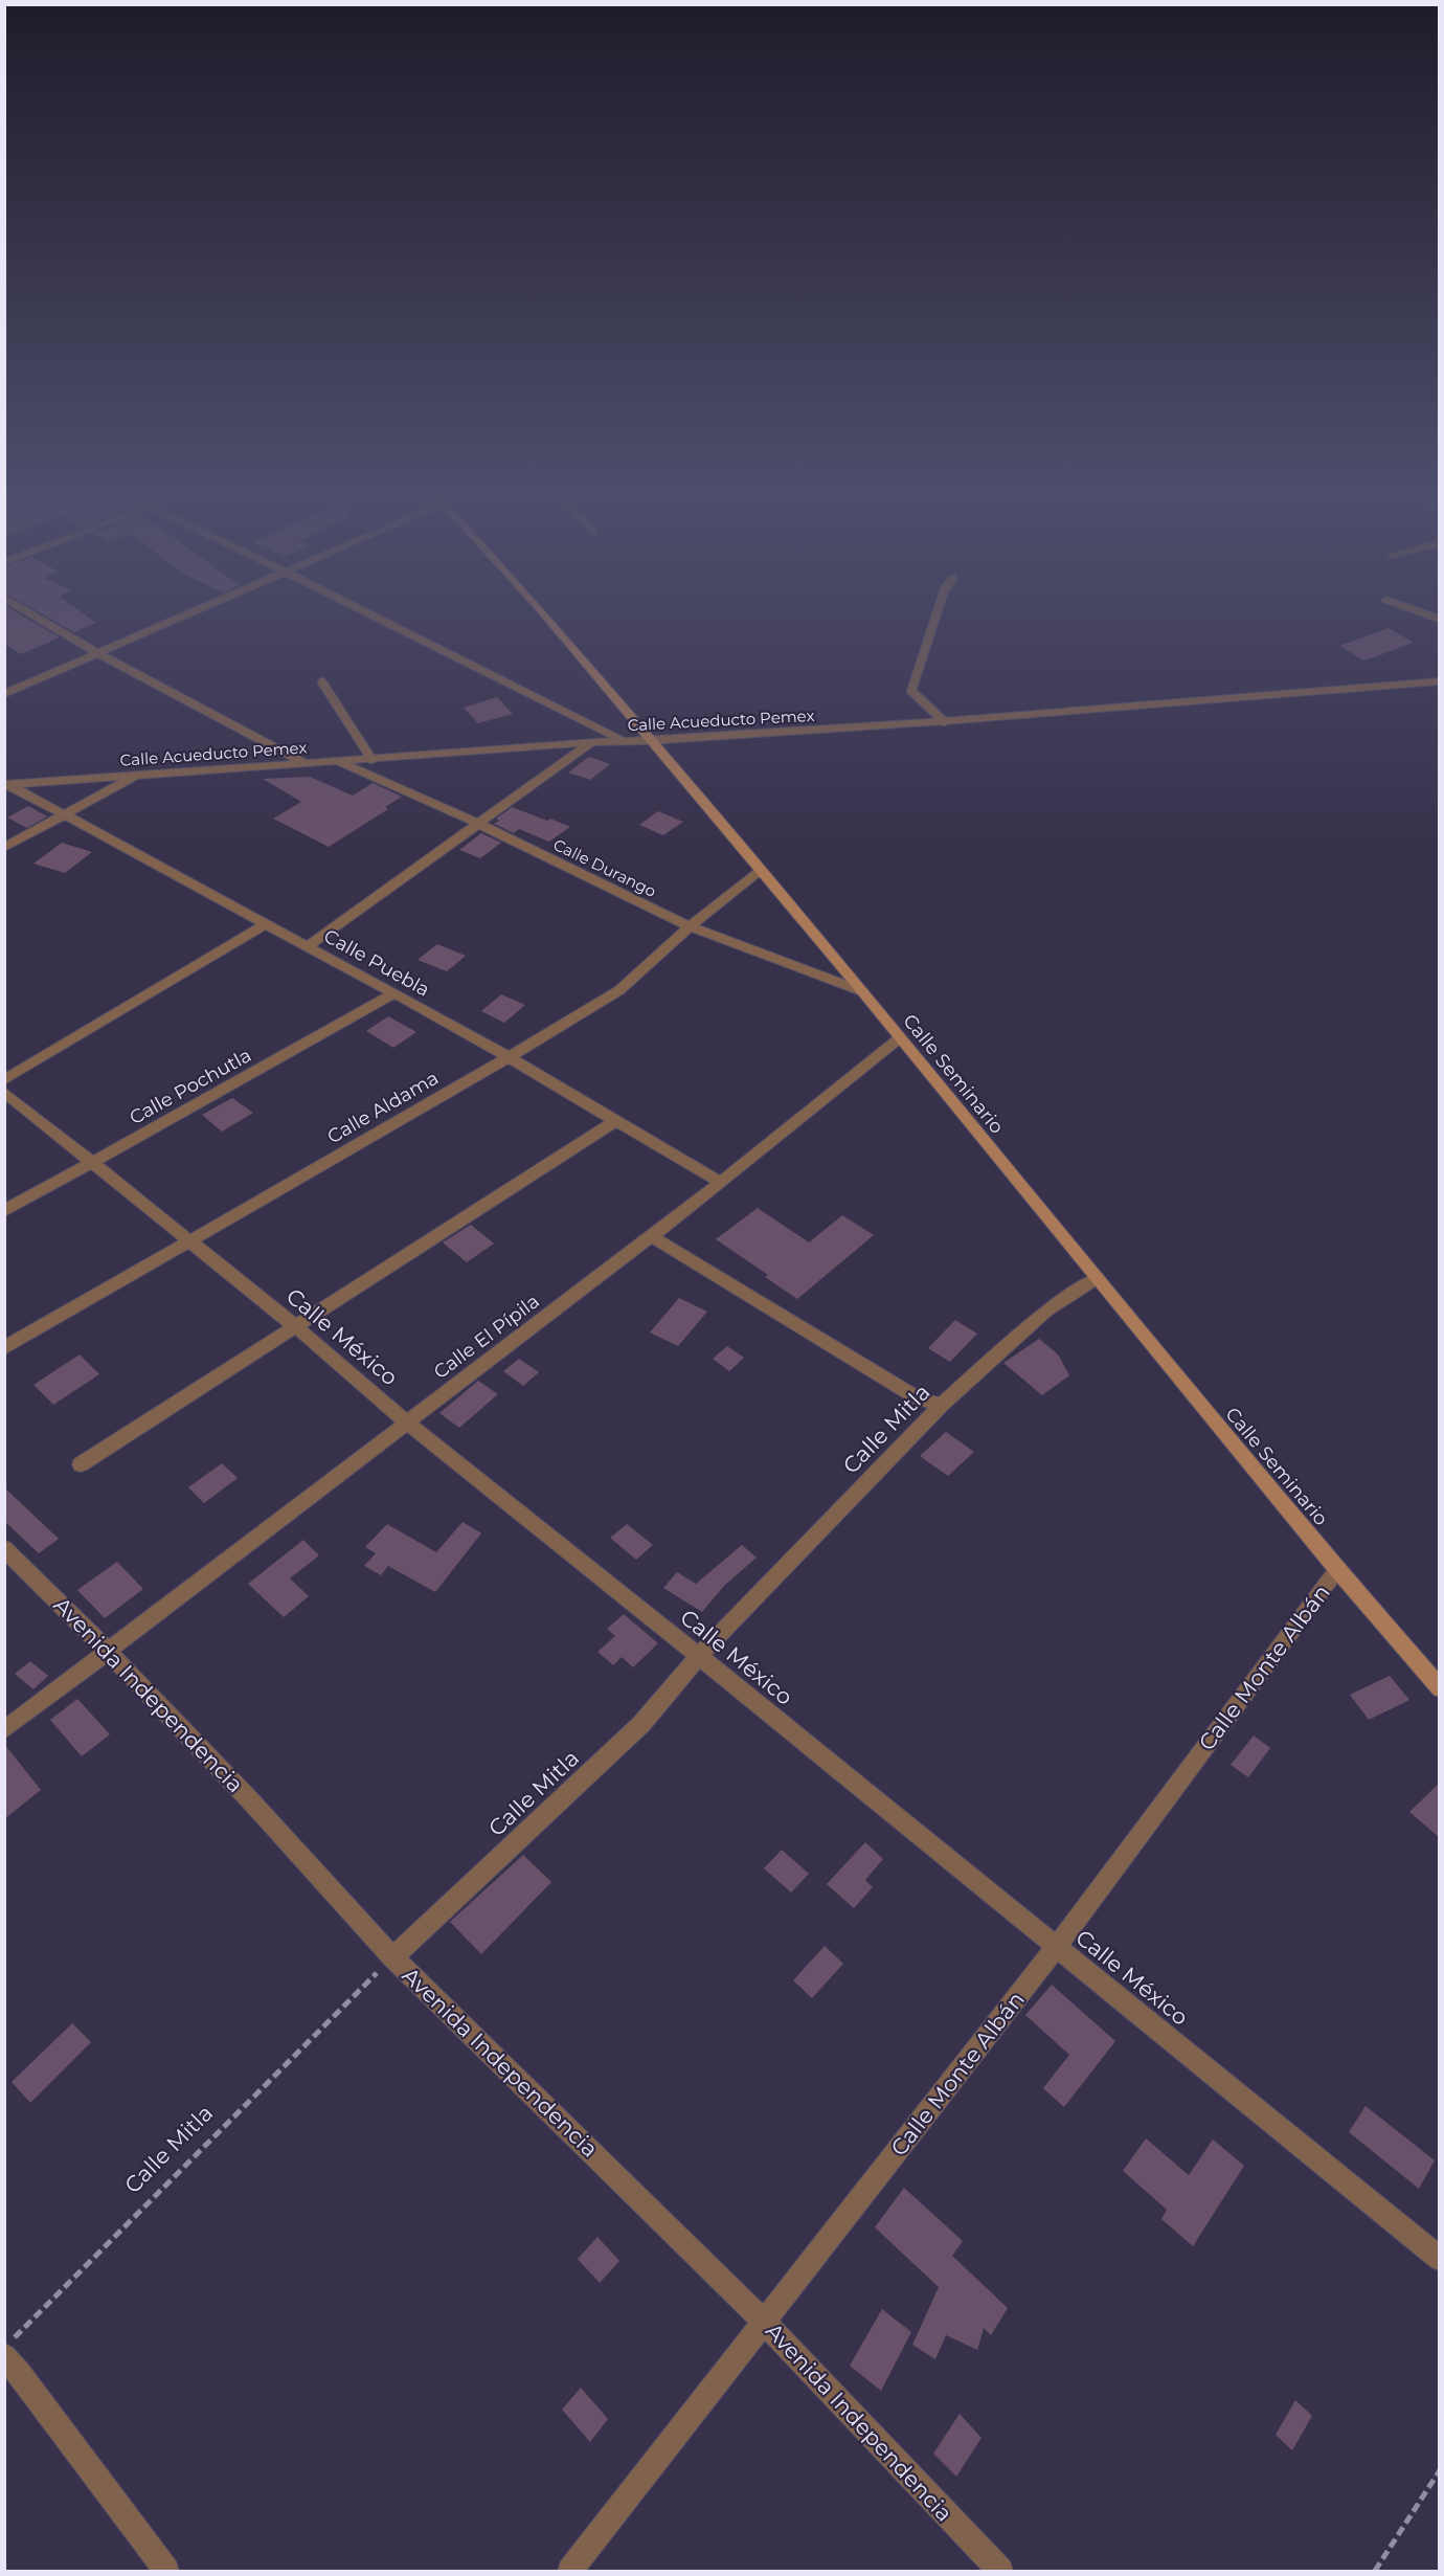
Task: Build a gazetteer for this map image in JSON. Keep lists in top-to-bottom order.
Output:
{
  "streets": {
    "street": [
      "Calle Acueducto Pemex",
      "Calle Durango",
      "Calle Puebla",
      "Calle Seminario",
      "Calle Pochutla",
      "Calle Aldama",
      "Calle México",
      "Calle El Pípila",
      "Calle Mitla",
      "Calle Monte Albán",
      "Avenida Independencia"
    ]
  },
  "crossings": [
    ["Calle Acueducto Pemex", "Calle Durango"],
    ["Calle Acueducto Pemex", "Calle Puebla"],
    ["Calle Acueducto Pemex", "Calle Seminario"],
    ["Calle Durango", "Calle Seminario"],
    ["Calle Durango", "Calle Aldama"],
    ["Calle Puebla", "Calle Pochutla"],
    ["Calle Puebla", "Calle Aldama"],
    ["Calle Puebla", "Calle El Pípila"],
    ["Calle Seminario", "Calle Aldama"],
    ["Calle Seminario", "Calle El Pípila"],
    ["Calle Seminario", "Calle Mitla"],
    ["Calle Seminario", "Calle Monte Albán"],
    ["Calle Pochutla", "Calle México"],
    ["Calle Aldama", "Calle México"],
    ["Calle México", "Calle El Pípila"],
    ["Calle México", "Calle Mitla"],
    ["Calle México", "Calle Monte Albán"],
    ["Calle El Pípila", "Avenida Independencia"],
    ["Calle Mitla", "Avenida Independencia"],
    ["Calle Monte Albán", "Avenida Independencia"]
  ]
}
